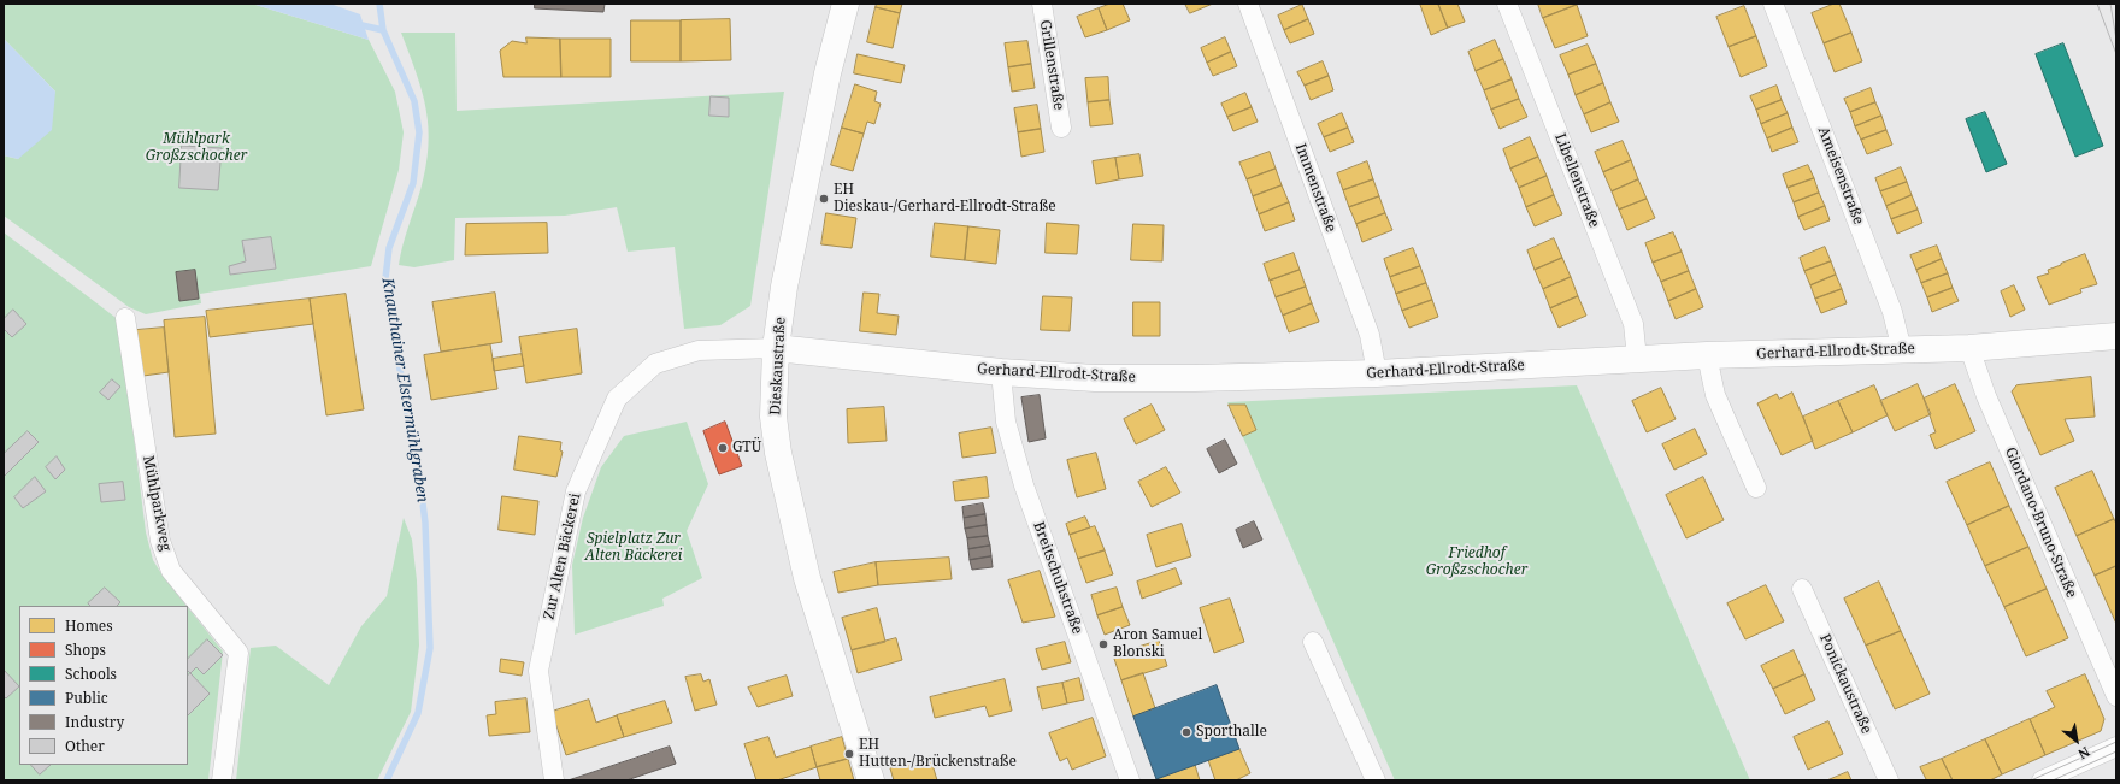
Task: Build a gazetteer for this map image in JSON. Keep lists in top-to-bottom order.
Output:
{
  "streets": {
    "main road": ["Gerhard-Ellrodt-Straße", "Dieskaustraße"],
    "street": [
      "Grillenstraße",
      "Ameisenstraße",
      "Libellenstraße",
      "Immenstraße",
      "Mühlparkweg",
      "Giordano-Bruno-Straße",
      "Zur Alten Bäckerei",
      "Breitschuhstraße",
      "Ponickaustraße"
    ]
  },
  "crossings": [
    ["Ameisenstraße", "Gerhard-Ellrodt-Straße"],
    ["Libellenstraße", "Gerhard-Ellrodt-Straße"],
    ["Immenstraße", "Gerhard-Ellrodt-Straße"],
    ["Gerhard-Ellrodt-Straße", "Dieskaustraße"],
    ["Gerhard-Ellrodt-Straße", "Giordano-Bruno-Straße"],
    ["Gerhard-Ellrodt-Straße", "Zur Alten Bäckerei"],
    ["Gerhard-Ellrodt-Straße", "Breitschuhstraße"],
    ["Dieskaustraße", "Zur Alten Bäckerei"]
  ],
  "water": ["Knauthainer Elstermühlgraben"],
  "parks": ["Mühlpark Großzschocher", "Spielplatz Zur Alten Bäckerei", "Friedhof Großzschocher"],
  "places": [
    "EH Dieskau-/Gerhard-Ellrodt-Straße",
    "GTÜ",
    "Aron Samuel Blonski",
    "Sporthalle",
    "EH Hutten-/Brückenstraße"
  ],
  "legend": [
    "Homes",
    "Shops",
    "Schools",
    "Public",
    "Industry",
    "Other"
  ],
  "north": "bottom right"
}
